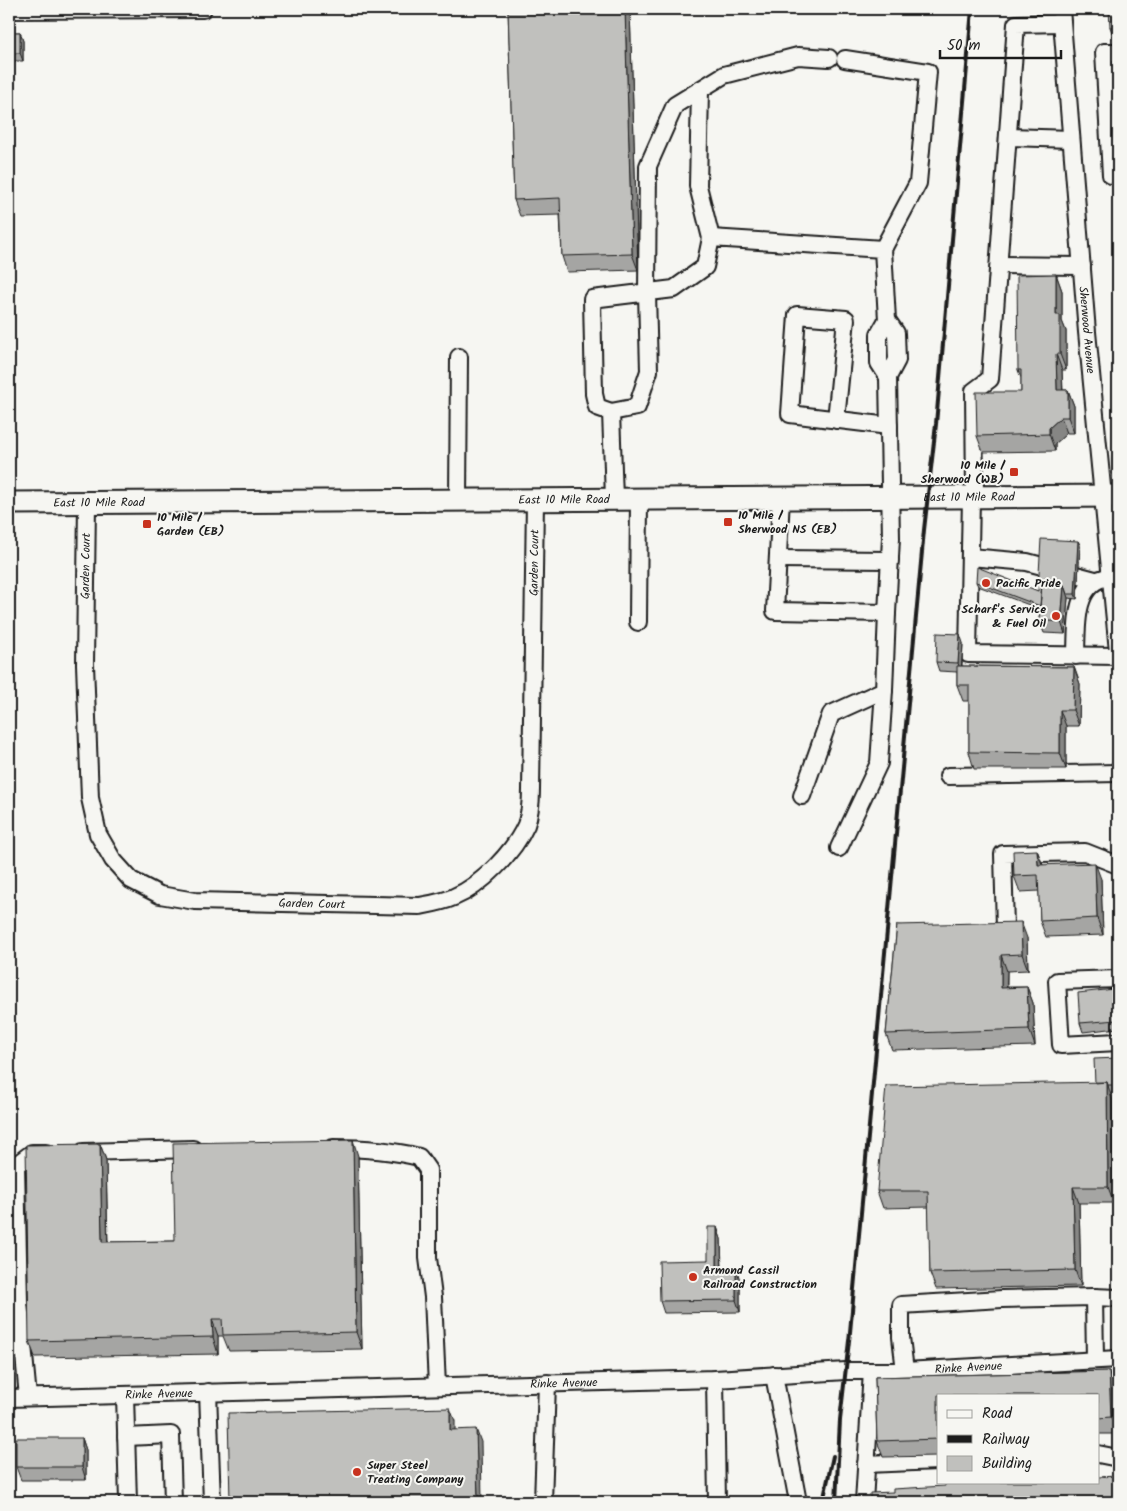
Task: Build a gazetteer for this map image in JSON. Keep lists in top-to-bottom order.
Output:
{
  "streets": {
    "main road": ["East 10 Mile Road"],
    "street": ["Sherwood Avenue", "Garden Court", "Rinke Avenue"]
  },
  "crossings": [
    ["Sherwood Avenue", "East 10 Mile Road"],
    ["East 10 Mile Road", "Garden Court"]
  ],
  "places": {
    "transit": ["10 Mile / Sherwood (WB)", "10 Mile / Sherwood NS (EB)", "10 Mile / Garden (EB)"],
    "other": [
      "Pacific Pride",
      "Scharf's Service & Fuel Oil",
      "Armond Cassil Railroad Construction",
      "Super Steel Treating Company"
    ]
  },
  "legend": ["Road", "Railway", "Building"],
  "scale_bar": "50 m"
}
